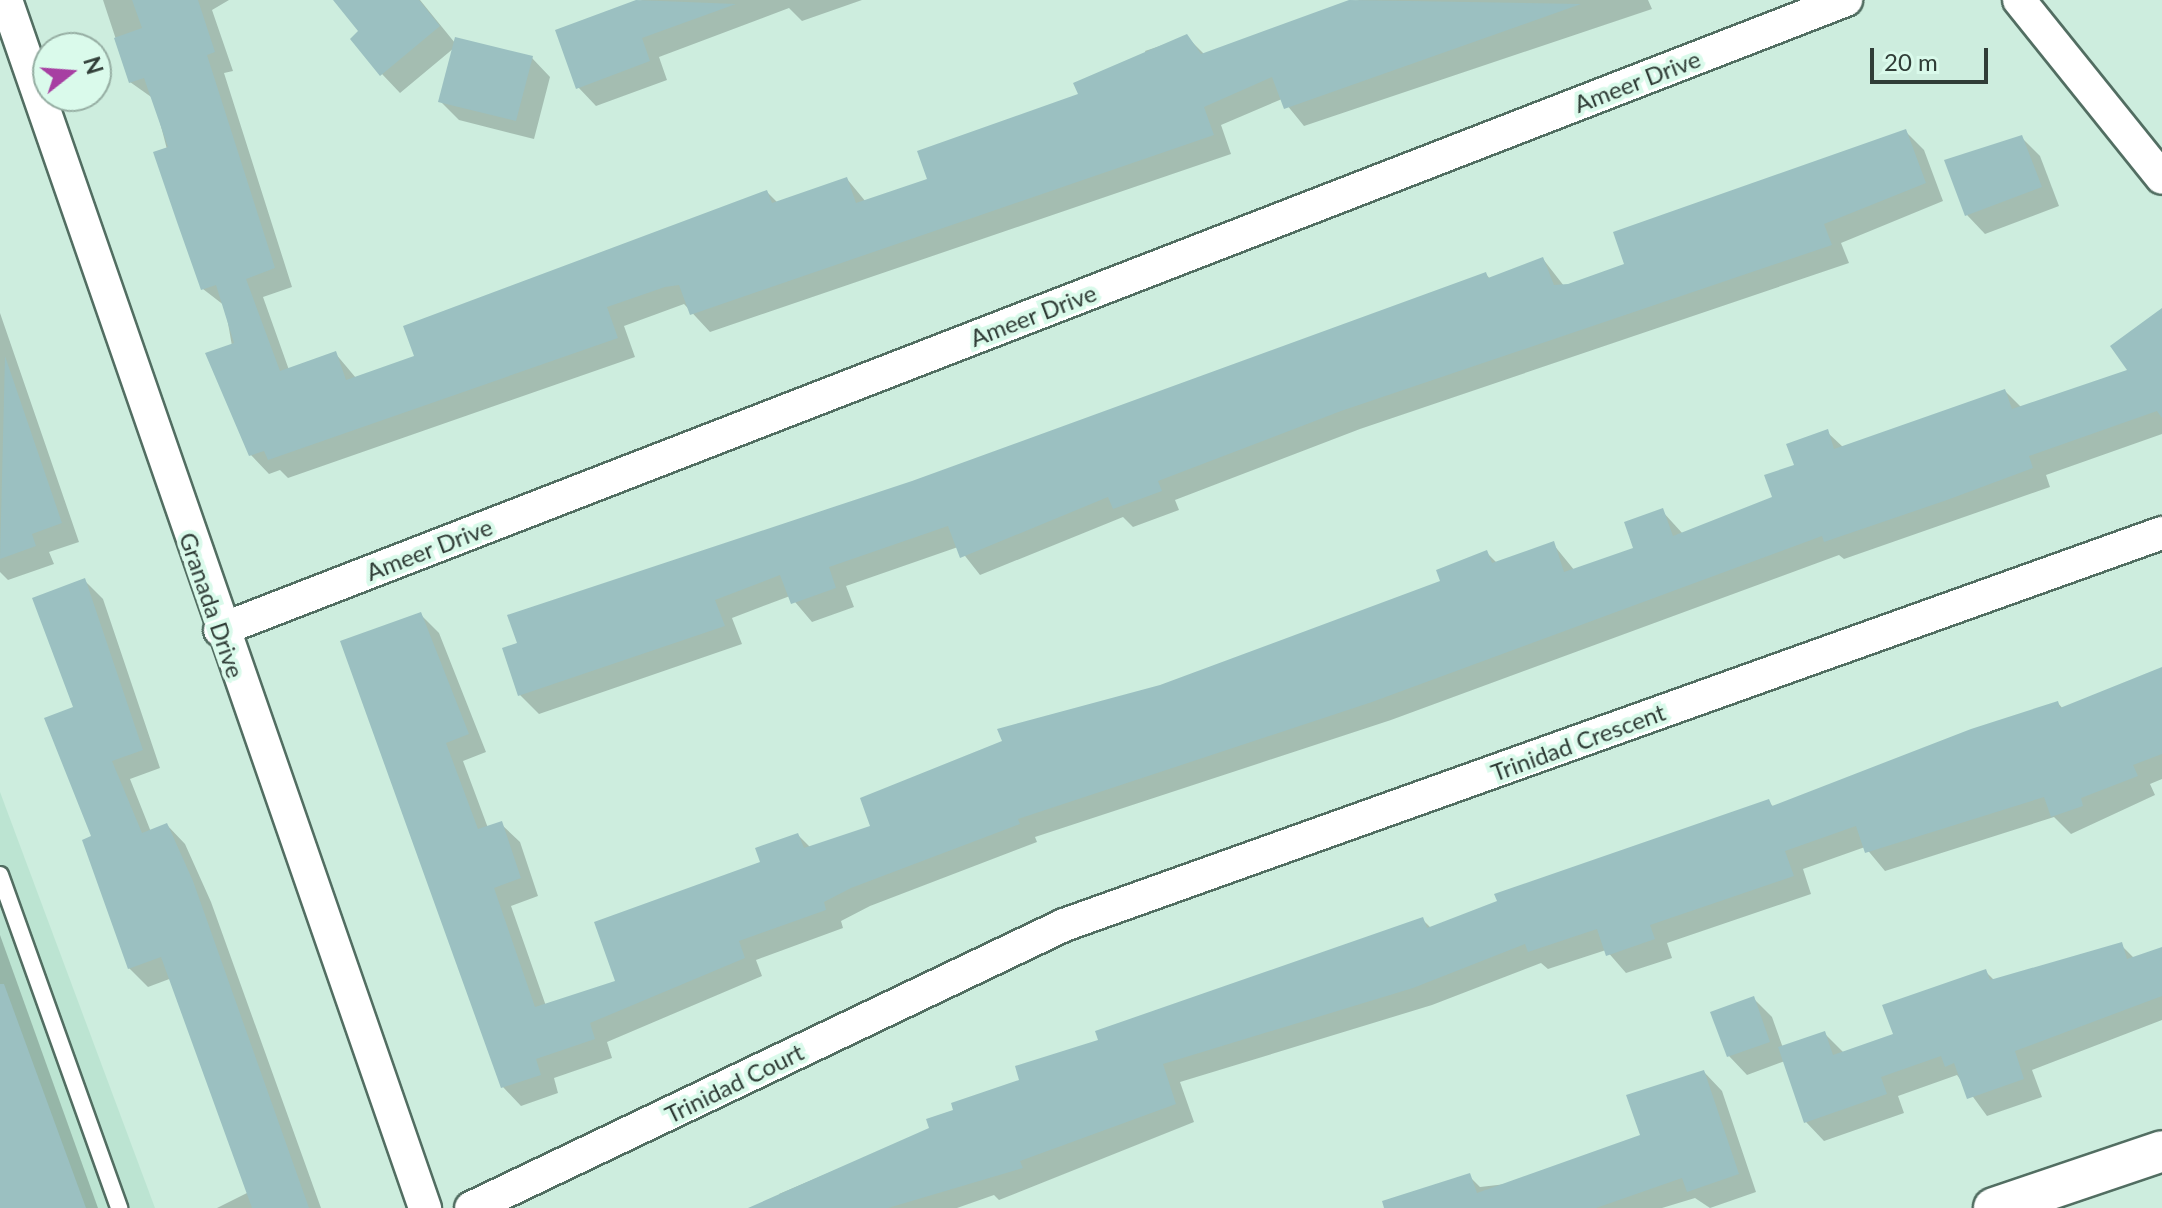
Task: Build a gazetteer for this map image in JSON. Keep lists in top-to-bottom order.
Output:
{
  "streets": {
    "street": [
      "Ameer Drive",
      "Granada Drive",
      "Trinidad Crescent",
      "Trinidad Court"
    ]
  },
  "crossings": [
    ["Ameer Drive", "Granada Drive"],
    ["Trinidad Crescent", "Trinidad Court"]
  ],
  "scale_bar": "20 m",
  "north": "right"
}
